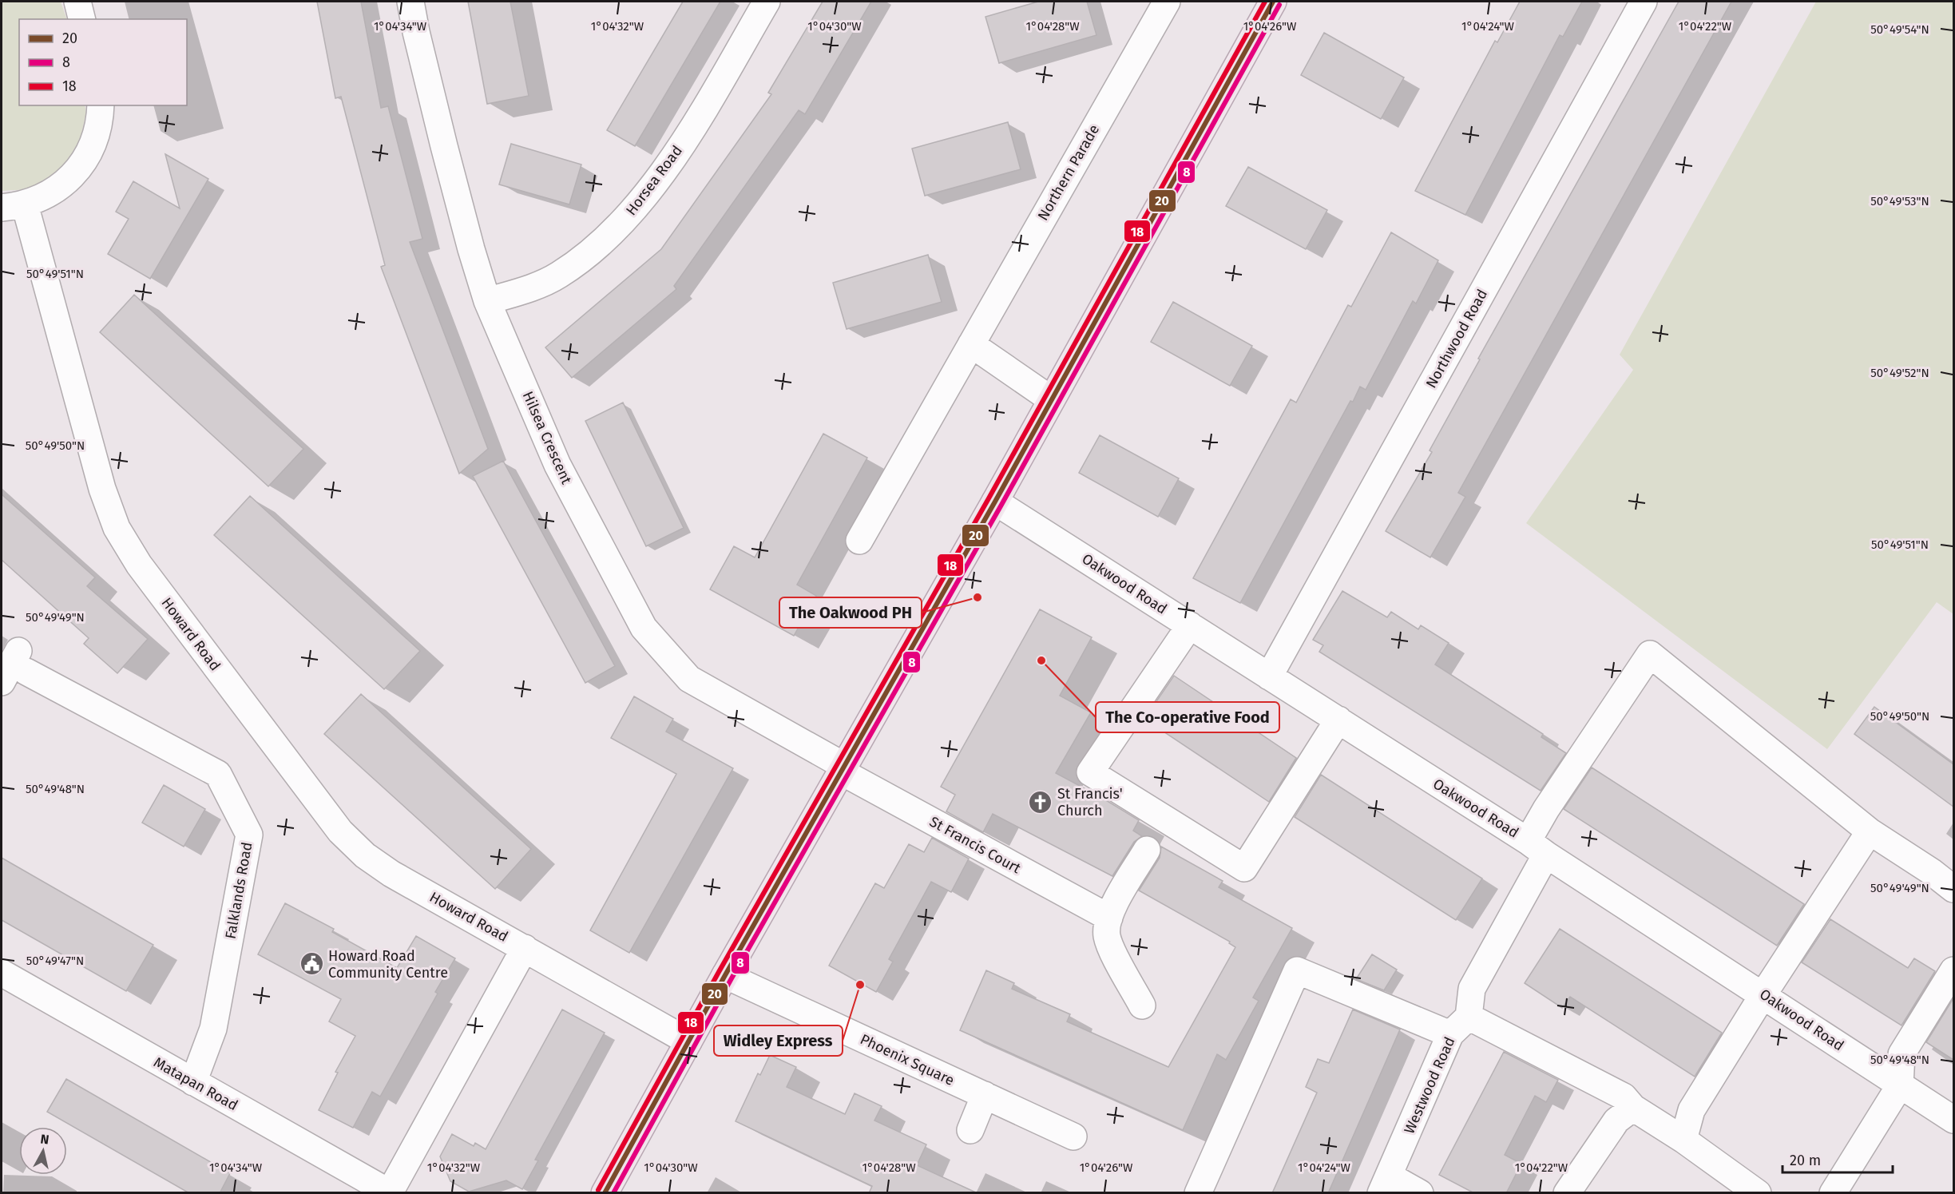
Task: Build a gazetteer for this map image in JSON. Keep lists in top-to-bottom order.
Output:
{
  "streets": {
    "street": [
      "Northern Parade",
      "Horsea Road",
      "Northwood Road",
      "Hilsea Crescent",
      "Oakwood Road",
      "Howard Road",
      "St Francis Court",
      "Falklands Road",
      "Phoenix Square",
      "Matapan Road",
      "Westwood Road"
    ]
  },
  "crossings": [
    ["Horsea Road", "Hilsea Crescent"],
    ["Northwood Road", "Oakwood Road"],
    ["Hilsea Crescent", "St Francis Court"],
    ["Howard Road", "Matapan Road"],
    ["Falklands Road", "Matapan Road"]
  ],
  "places": {
    "other": ["The Oakwood PH", "The Co-operative Food", "Widley Express"],
    "church": ["St Francis' Church"],
    "public building": ["Howard Road Community Centre"]
  },
  "lines": ["transit line 20", "transit line 18", "transit line 8"],
  "legend": ["20", "8", "18"],
  "scale_bar": "20 m",
  "north": "top",
  "coordinates": [
    "1°04'34\"W",
    "1°04'32\"W",
    "1°04'30\"W",
    "1°04'28\"W",
    "1°04'26\"W",
    "1°04'24\"W",
    "1°04'22\"W",
    "50°49'54\"N",
    "50°49'53\"N",
    "50°49'51\"N",
    "50°49'52\"N",
    "50°49'50\"N",
    "50°49'49\"N",
    "50°49'48\"N",
    "50°49'47\"N"
  ]
}
